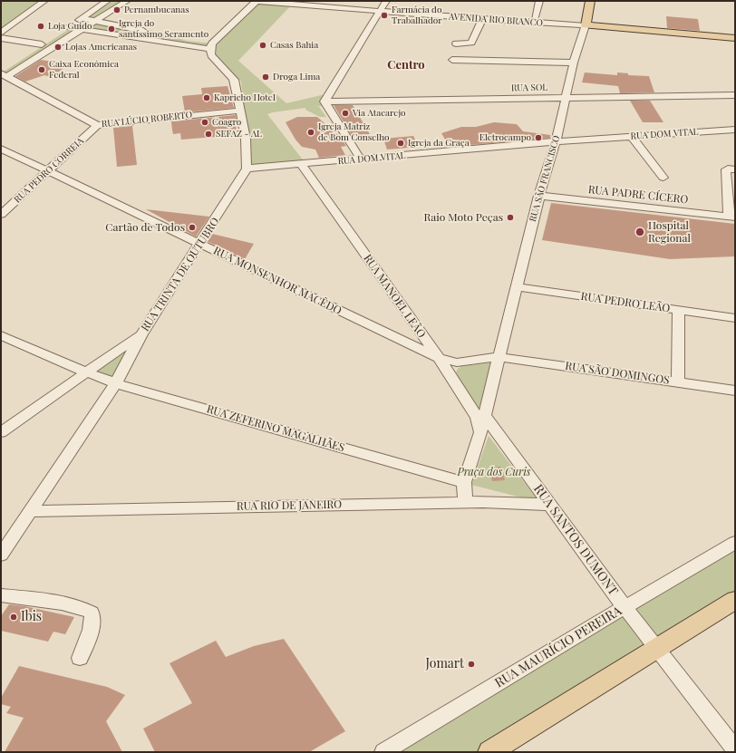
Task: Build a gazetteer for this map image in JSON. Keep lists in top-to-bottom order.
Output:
{
  "streets": {
    "main road": ["AVENIDA RIO BRANCO", "RUA SÃO FRANCISCO"],
    "street": [
      "RUA SOL",
      "RUA LÚCIO ROBERTO",
      "RUA DOM VITAL",
      "RUA PEDRO CORREIA",
      "RUA PADRE CÍCERO",
      "RUA TRINTA DE OUTUBRO",
      "RUA MONSENHOR MACÊDO",
      "RUA MANOEL LEÃO",
      "RUA PEDRO LEÃO",
      "RUA SÃO DOMINGOS",
      "RUA ZEFERINO MAGALHÃES",
      "RUA RIO DE JANEIRO",
      "RUA SANTOS DUMONT",
      "RUA MAURÍCIO PEREIRA"
    ]
  },
  "crossings": [
    ["AVENIDA RIO BRANCO", "RUA SÃO FRANCISCO"],
    ["RUA SOL", "RUA SÃO FRANCISCO"],
    ["RUA LÚCIO ROBERTO", "RUA PEDRO CORREIA"],
    ["RUA DOM VITAL", "RUA SÃO FRANCISCO"],
    ["RUA DOM VITAL", "RUA TRINTA DE OUTUBRO"],
    ["RUA DOM VITAL", "RUA MANOEL LEÃO"],
    ["RUA PEDRO CORREIA", "RUA MONSENHOR MACÊDO"],
    ["RUA SÃO FRANCISCO", "RUA PADRE CÍCERO"],
    ["RUA SÃO FRANCISCO", "RUA MANOEL LEÃO"],
    ["RUA SÃO FRANCISCO", "RUA PEDRO LEÃO"],
    ["RUA SÃO FRANCISCO", "RUA SÃO DOMINGOS"],
    ["RUA SÃO FRANCISCO", "RUA ZEFERINO MAGALHÃES"],
    ["RUA SÃO FRANCISCO", "RUA SANTOS DUMONT"],
    ["RUA TRINTA DE OUTUBRO", "RUA MONSENHOR MACÊDO"],
    ["RUA TRINTA DE OUTUBRO", "RUA ZEFERINO MAGALHÃES"],
    ["RUA TRINTA DE OUTUBRO", "RUA RIO DE JANEIRO"],
    ["RUA MONSENHOR MACÊDO", "RUA MANOEL LEÃO"],
    ["RUA MONSENHOR MACÊDO", "RUA SÃO DOMINGOS"],
    ["RUA RIO DE JANEIRO", "RUA SANTOS DUMONT"],
    ["RUA SANTOS DUMONT", "RUA MAURÍCIO PEREIRA"]
  ],
  "districts": ["Centro"],
  "parks": ["Praça dos Curis"],
  "places": [
    "Pernambucanas",
    "Farmácia do Trabalhador",
    "Loja Guido",
    "Igreja do santíssimo Scramento",
    "Casas Bahia",
    "Lojas Americanas",
    "Caixa Econômica Federal",
    "Droga Lima",
    "Kapricho Hotel",
    "Via Atacarejo",
    "Coagro",
    "Igreja Matriz de Bom Conselho",
    "SEFAZ - AL",
    "Eletrocampo",
    "Igreja da Graça",
    "Raio Moto Peças",
    "Cartão de Todos",
    "Hospital Regional",
    "Ibis",
    "Jomart"
  ]
}
